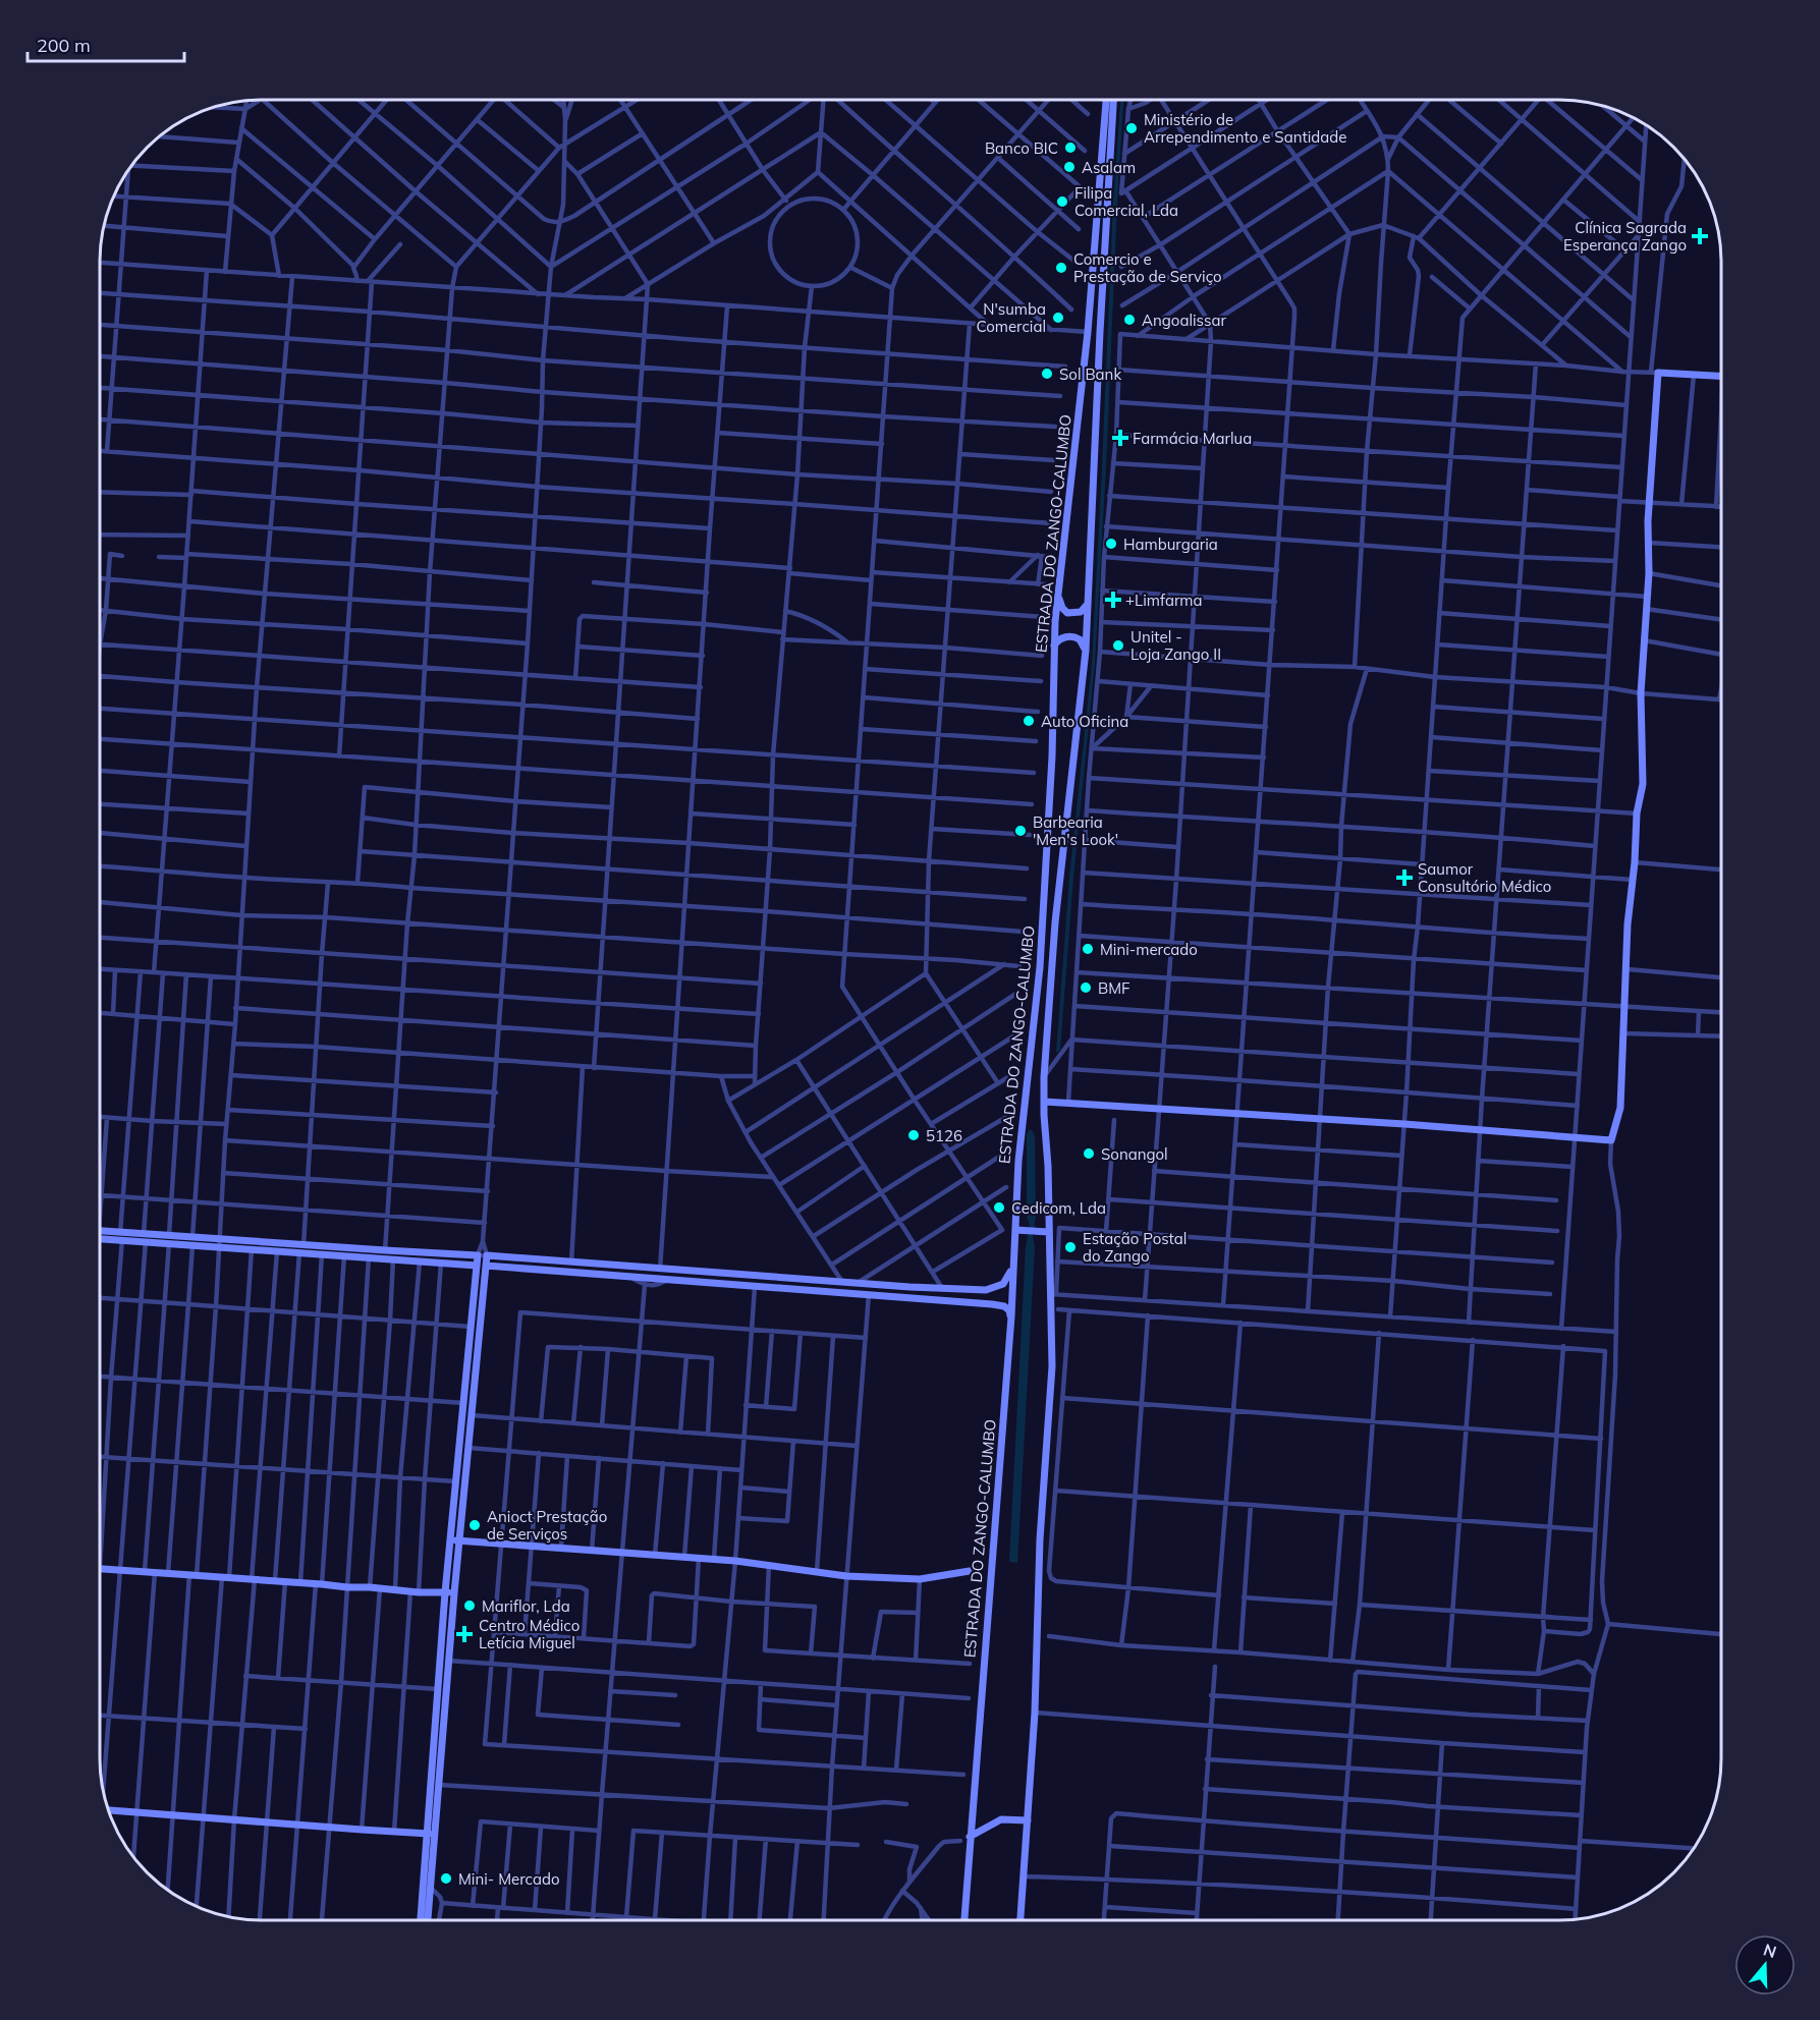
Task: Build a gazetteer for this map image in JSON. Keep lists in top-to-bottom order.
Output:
{
  "streets": {
    "street": ["ESTRADA DO ZANGO-CALUMBO"]
  },
  "places": {
    "other": [
      "Ministério de Arrependimento e Santidade",
      "Banco BIC",
      "Asalam",
      "Filipa Comercial, Lda",
      "Comercio e Prestação de Serviço",
      "N'sumba Comercial",
      "Angoalissar",
      "Sol Bank",
      "Hamburgaria",
      "Unitel - Loja Zango II",
      "Auto Oficina",
      "Barbearia 'Men's Look'",
      "Mini-mercado",
      "BMF",
      "5126",
      "Sonangol",
      "Cedicom, Lda",
      "Estação Postal do Zango",
      "Anioct Prestação de Serviços",
      "Mariflor, Lda",
      "Mini- Mercado"
    ],
    "health": [
      "Clínica Sagrada Esperança Zango",
      "Farmácia Marlua",
      "+Limfarma",
      "Saumor Consultório Médico",
      "Centro Médico Letícia Miguel"
    ]
  },
  "scale_bar": "200 m",
  "north": "top"
}
